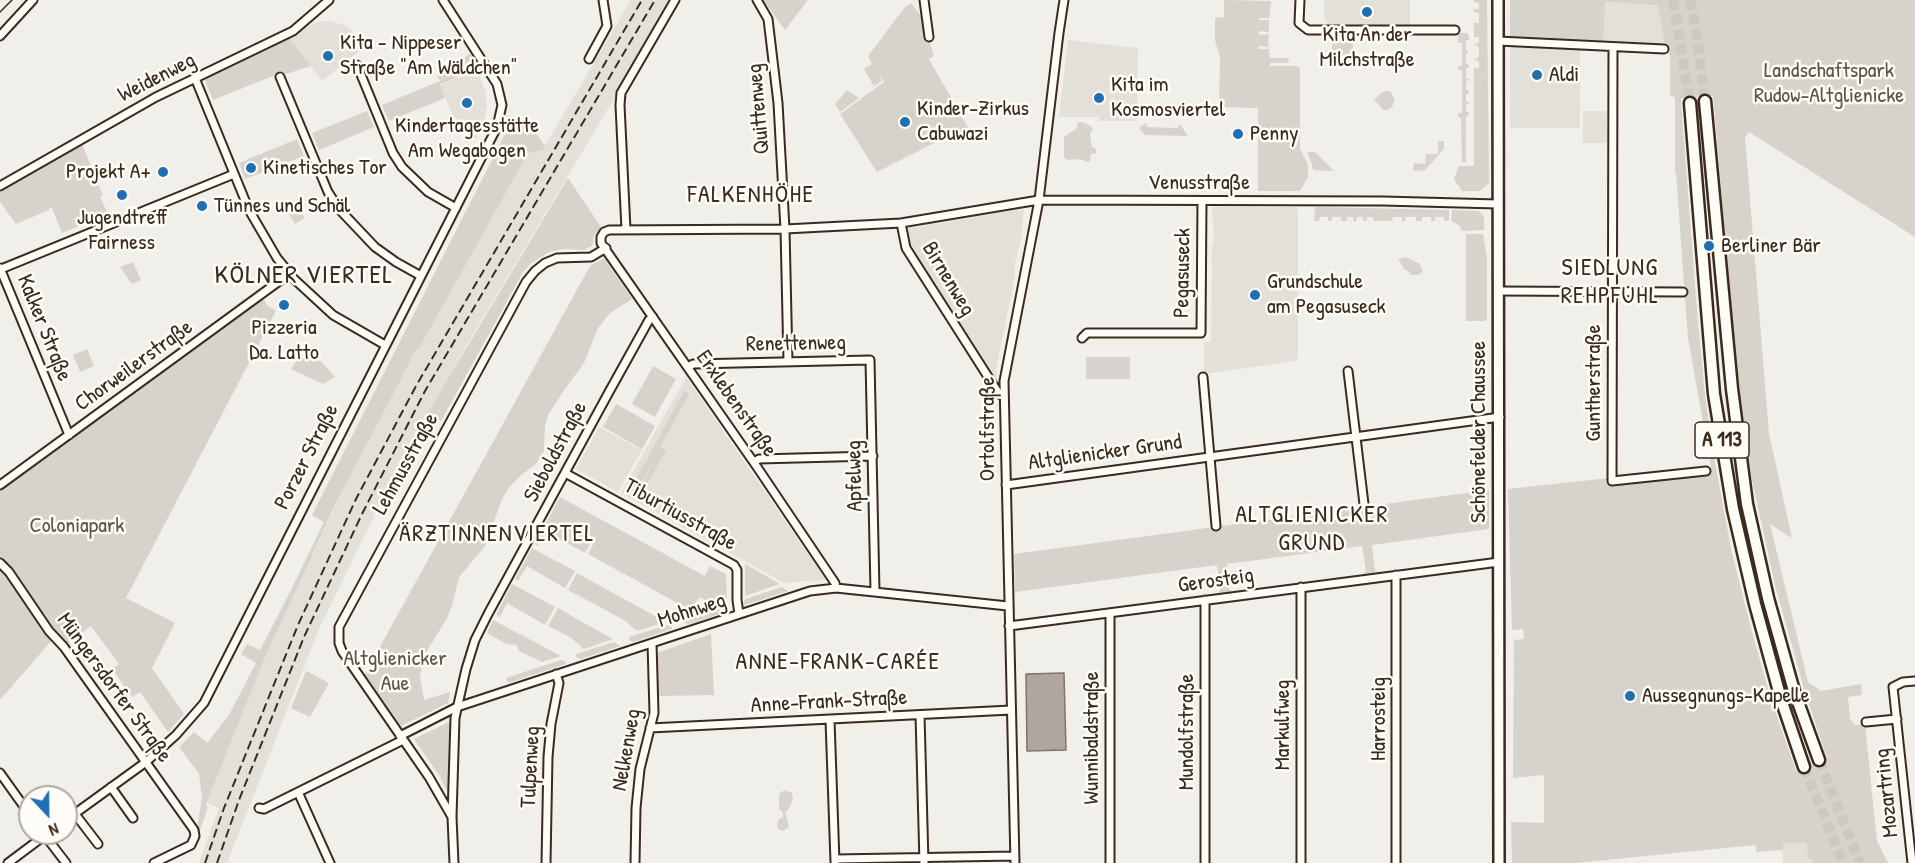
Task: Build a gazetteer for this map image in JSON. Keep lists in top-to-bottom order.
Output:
{
  "streets": {
    "highway": ["A 113"],
    "main road": ["Schönefelder Chaussee"],
    "street": [
      "Weidenweg",
      "Quittenweg",
      "Venusstraße",
      "Pegasuseck",
      "Birnenweg",
      "Kalker Straße",
      "Renettenweg",
      "Chorweilerstraße",
      "Guntherstraße",
      "Erxlebenstraße",
      "Ortolfstraße",
      "Sieboldstraße",
      "Altglienicker Grund",
      "Porzer Straße",
      "Lehmusstraße",
      "Apfelweg",
      "Tiburtiusstraße",
      "Gerosteig",
      "Mohnweg",
      "Müngersdorfer Straße",
      "Anne-Frank-Straße",
      "Harrosteig",
      "Markulfweg",
      "Mundolfstraße",
      "Wunnibaldstraße",
      "Nelkenweg",
      "Tulpenweg",
      "Mozartring"
    ]
  },
  "crossings": [
    ["Quittenweg", "Birnenweg"],
    ["Quittenweg", "Renettenweg"],
    ["Venusstraße", "Pegasuseck"],
    ["Venusstraße", "Birnenweg"],
    ["Venusstraße", "Ortolfstraße"],
    ["Venusstraße", "Schönefelder Chaussee"],
    ["Birnenweg", "Erxlebenstraße"],
    ["Birnenweg", "Ortolfstraße"],
    ["Birnenweg", "Lehmusstraße"],
    ["Kalker Straße", "Chorweilerstraße"],
    ["Renettenweg", "Erxlebenstraße"],
    ["Renettenweg", "Apfelweg"],
    ["Erxlebenstraße", "Sieboldstraße"],
    ["Erxlebenstraße", "Lehmusstraße"],
    ["Erxlebenstraße", "Mohnweg"],
    ["Ortolfstraße", "Altglienicker Grund"],
    ["Ortolfstraße", "Gerosteig"],
    ["Ortolfstraße", "Mohnweg"],
    ["Ortolfstraße", "Anne-Frank-Straße"],
    ["Schönefelder Chaussee", "Altglienicker Grund"],
    ["Schönefelder Chaussee", "Gerosteig"],
    ["Sieboldstraße", "Lehmusstraße"],
    ["Sieboldstraße", "Tiburtiusstraße"],
    ["Sieboldstraße", "Mohnweg"],
    ["Porzer Straße", "Müngersdorfer Straße"],
    ["Lehmusstraße", "Mohnweg"],
    ["Apfelweg", "Mohnweg"],
    ["Tiburtiusstraße", "Mohnweg"],
    ["Gerosteig", "Harrosteig"],
    ["Gerosteig", "Markulfweg"],
    ["Gerosteig", "Mundolfstraße"],
    ["Gerosteig", "Wunnibaldstraße"],
    ["Mohnweg", "Nelkenweg"],
    ["Mohnweg", "Tulpenweg"],
    ["Anne-Frank-Straße", "Nelkenweg"]
  ],
  "districts": [
    "FALKENHÖHE",
    "SIEDLUNG REHPFUHL",
    "KÖLNER VIERTEL",
    "ALTGLIENICKER GRUND",
    "ÄRZTINNENVIERTEL",
    "ANNE-FRANK-CARÉE"
  ],
  "parks": ["Landschaftspark Rudow-Altglienicke", "Coloniapark", "Altglienicker Aue"],
  "places": [
    "Kita An der Milchstraße",
    "Kita - Nippeser Straße \"Am Wäldchen\"",
    "Aldi",
    "Kita im Kosmosviertel",
    "Kindertagesstätte Am Wegabogen",
    "Kinder-Zirkus Cabuwazi",
    "Penny",
    "Kinetisches Tor",
    "Projekt A+",
    "Jugendtreff Fairness",
    "Tünnes und Schäl",
    "Berliner Bär",
    "Grundschule am Pegasuseck",
    "Pizzeria Da. Latto",
    "Aussegnungs-Kapelle"
  ],
  "north": "bottom"
}
